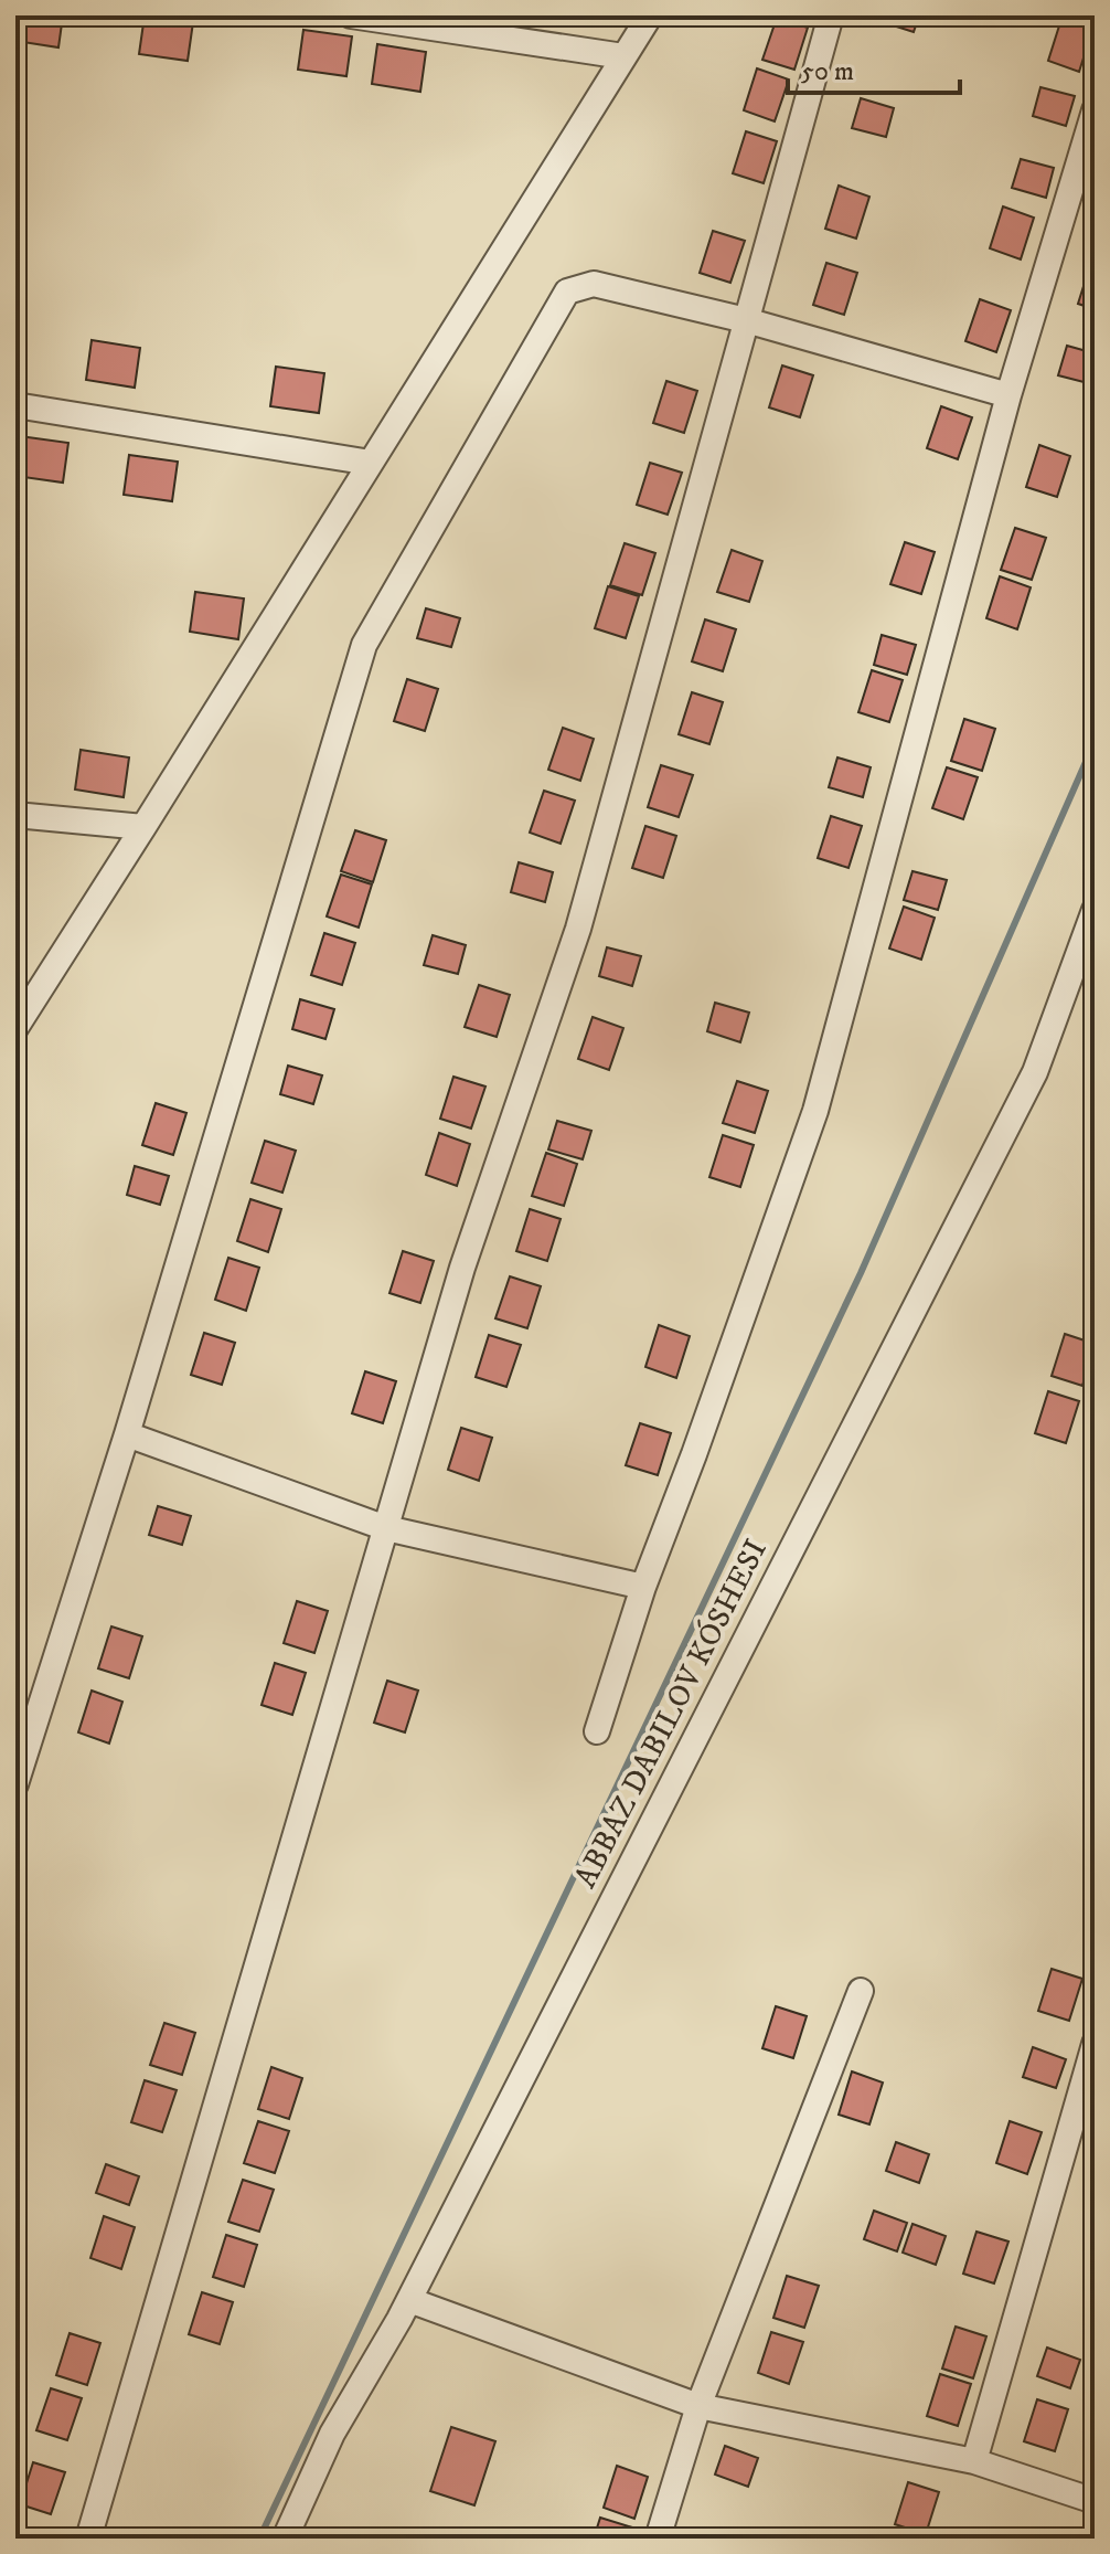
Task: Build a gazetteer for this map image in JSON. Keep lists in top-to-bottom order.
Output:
{
  "streets": {
    "street": ["ABBAZ DABILOV KÓSHESI"]
  },
  "scale_bar": "50 m"
}
